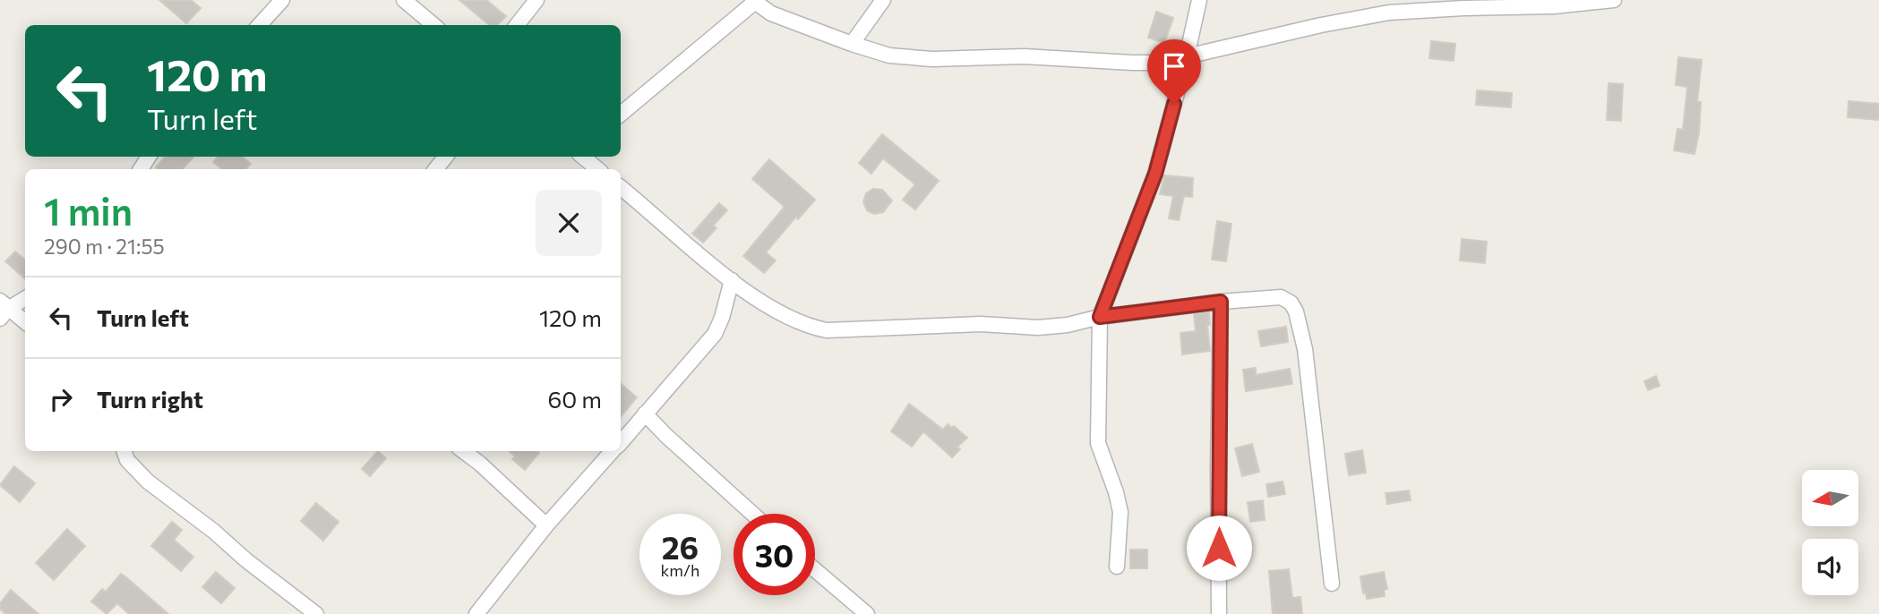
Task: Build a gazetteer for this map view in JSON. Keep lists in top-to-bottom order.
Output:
{
  "north": "left",
  "page": {
    "turn": ["120 m", "Turn left"],
    "heading": ["1 min", "290 m · 21:55"],
    "list": [
      {
        "name": "Turn left",
        "value": "120 m"
      },
      {
        "name": "Turn right",
        "value": "60 m"
      }
    ],
    "speed": "26 km/h",
    "limit": "30"
  }
}
